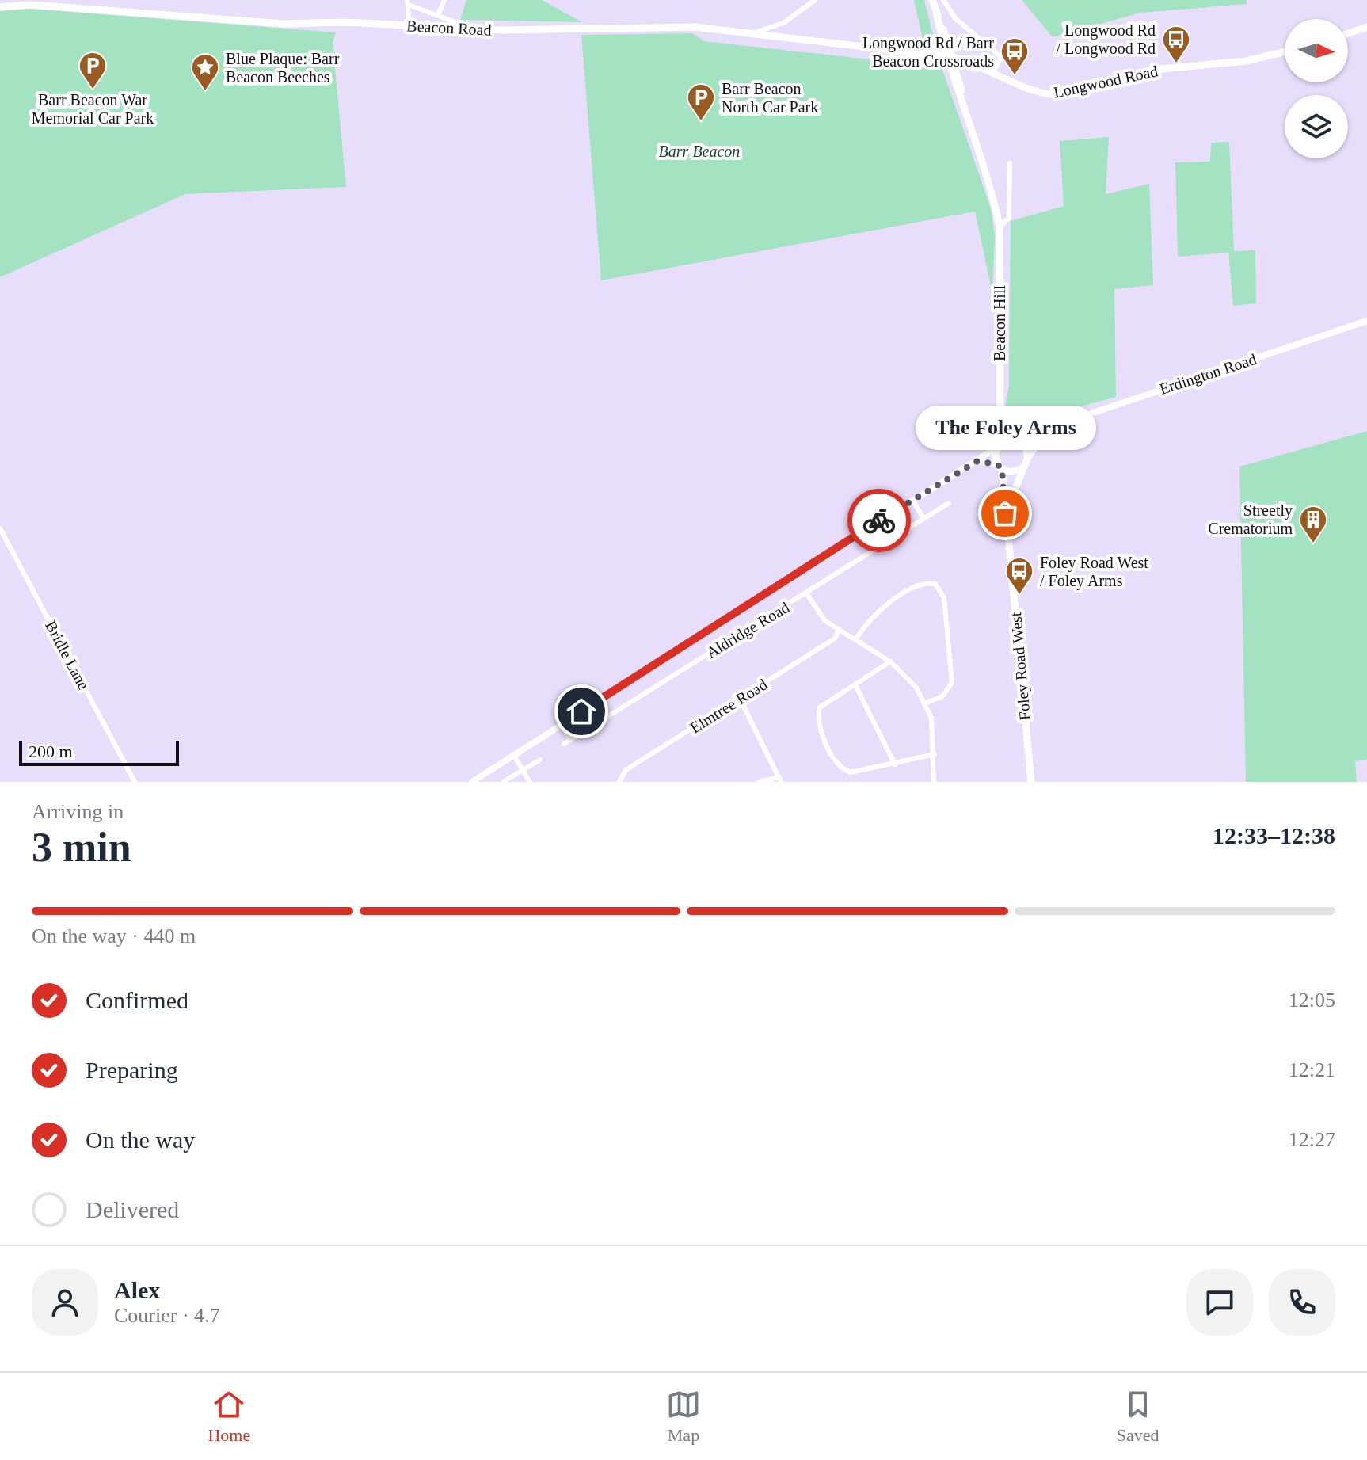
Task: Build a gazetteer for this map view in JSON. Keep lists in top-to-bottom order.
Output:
{
  "streets": {
    "main road": [
      "Beacon Road",
      "Longwood Road",
      "Beacon Hill",
      "Foley Road West"
    ],
    "street": [
      "Erdington Road",
      "Aldridge Road",
      "Bridle Lane",
      "Elmtree Road"
    ]
  },
  "crossings": [
    ["Beacon Road", "Longwood Road"],
    ["Beacon Road", "Beacon Hill"],
    ["Longwood Road", "Beacon Hill"],
    ["Beacon Hill", "Erdington Road"],
    ["Beacon Hill", "Aldridge Road"],
    ["Beacon Hill", "Foley Road West"],
    ["Erdington Road", "Aldridge Road"],
    ["Erdington Road", "Foley Road West"],
    ["Aldridge Road", "Foley Road West"]
  ],
  "parks": ["Barr Beacon"],
  "places": {
    "bus stop": ["Longwood Rd / Longwood Rd", "Longwood Rd / Barr Beacon Crossroads", "Foley Road West / Foley Arms"],
    "parking": ["Barr Beacon War Memorial Car Park", "Barr Beacon North Car Park"],
    "place": ["Blue Plaque: Barr Beacon Beeches"],
    "other": ["The Foley Arms"],
    "building": ["Streetly Crematorium"]
  },
  "scale_bar": "200 m",
  "north": "right",
  "page": {
    "bubble": "The Foley Arms",
    "scale": "200 m",
    "heading": ["3 min", "Arriving in", "12:33–12:38"],
    "panel": ["Alex", "Courier · 4.7"],
    "bar": "On the way · 440 m",
    "list": [
      ["Confirmed", "12:05"],
      ["Preparing", "12:21"],
      ["On the way", "12:27"],
      "Delivered"
    ],
    "tabs": ["Home", "Map", "Saved"]
  }
}
